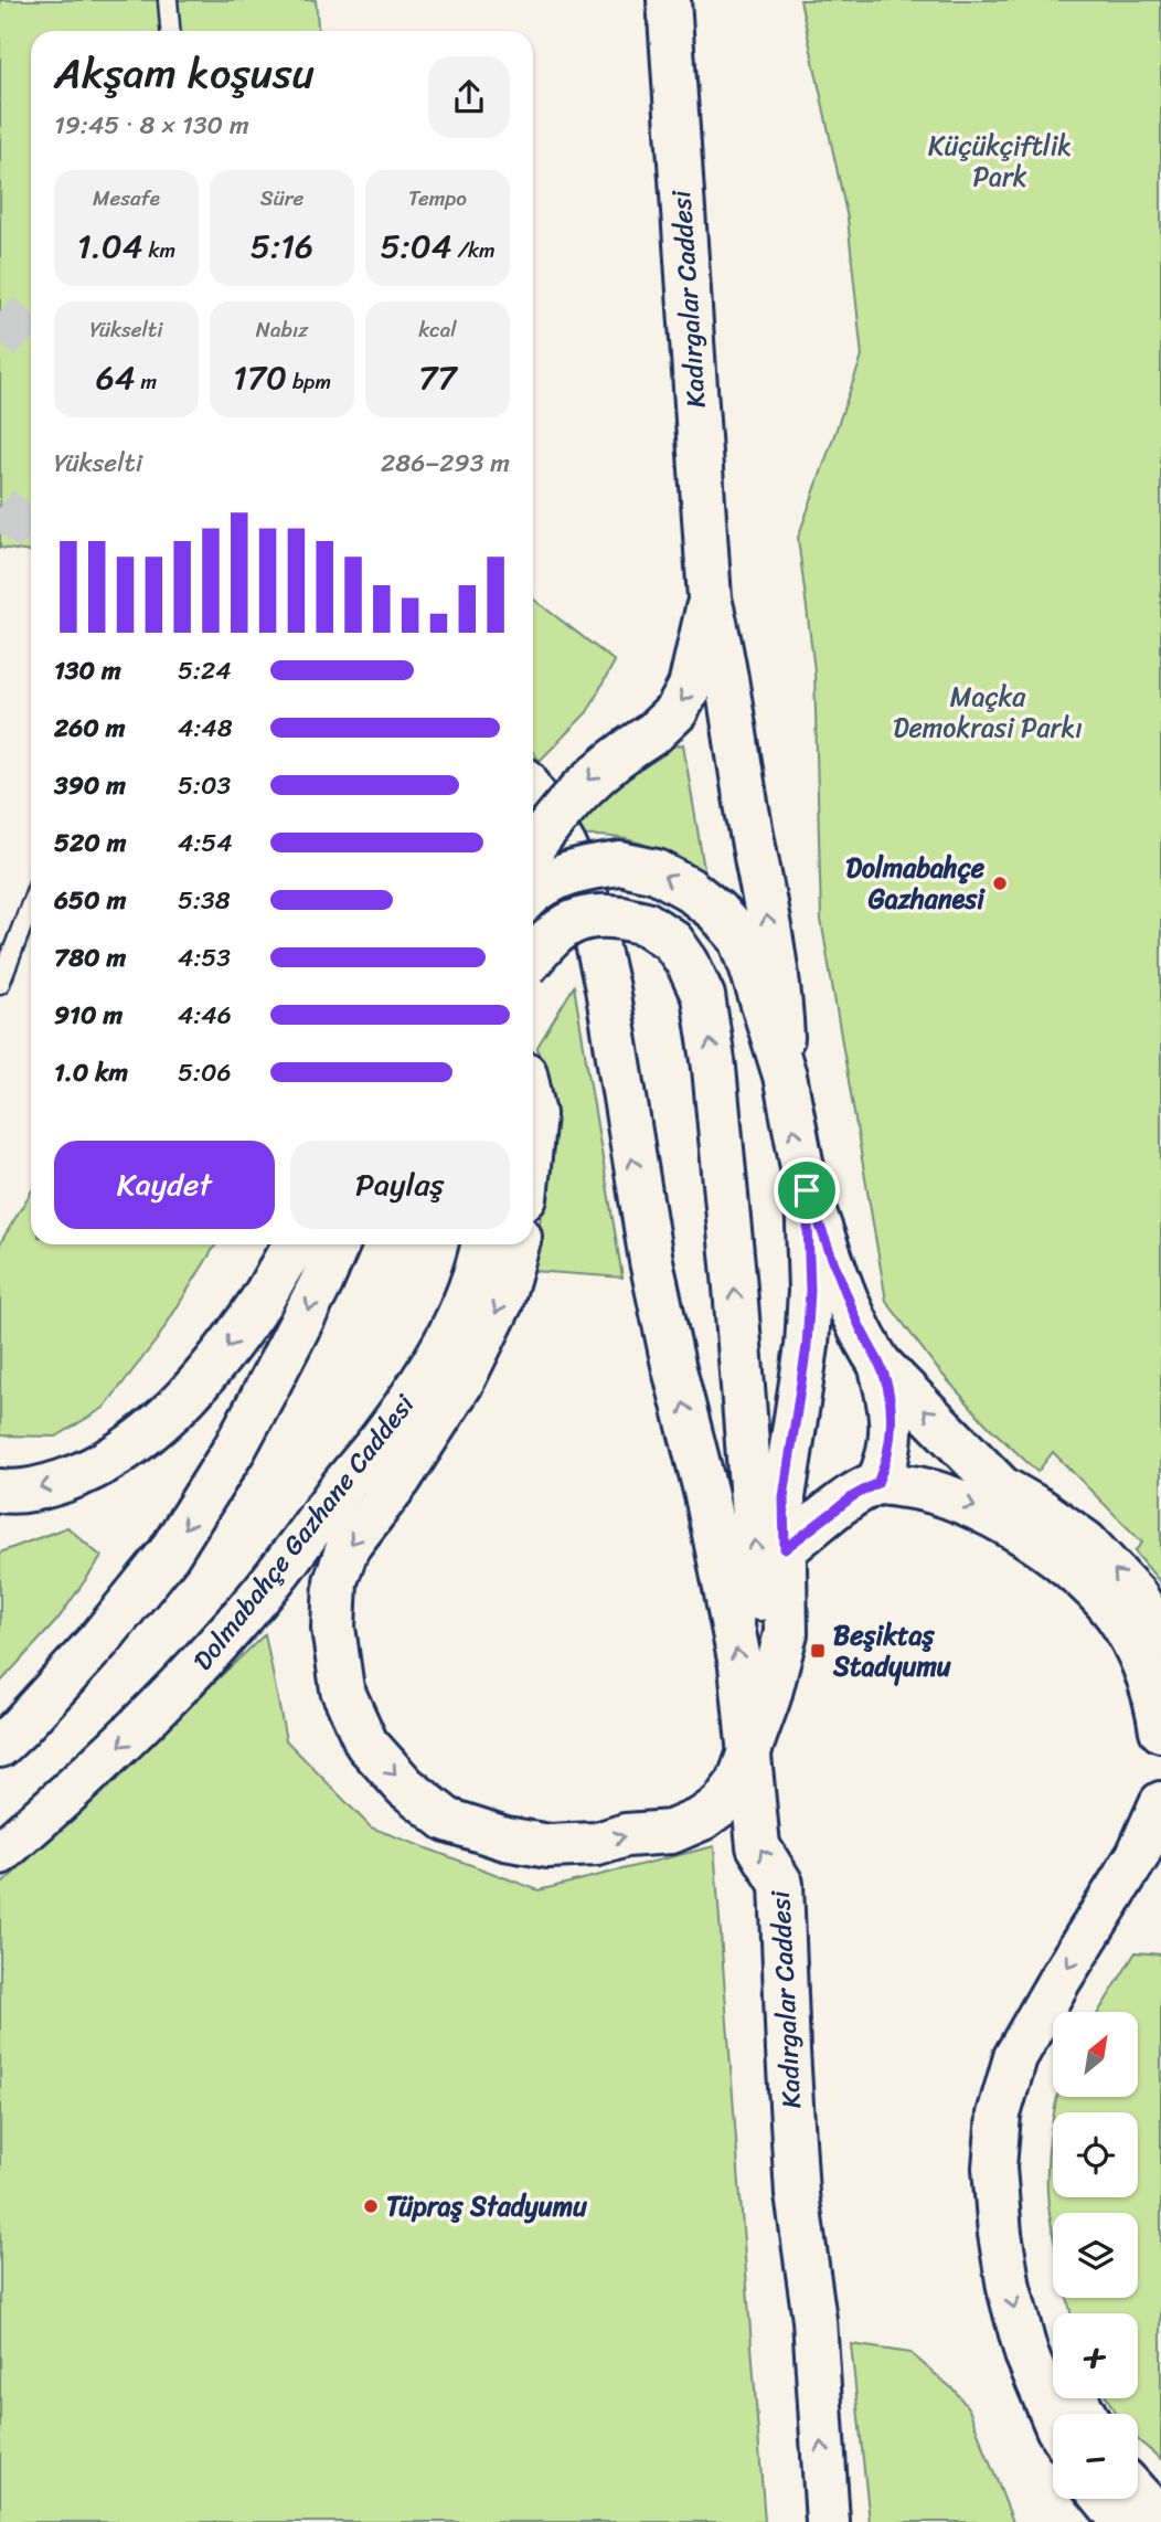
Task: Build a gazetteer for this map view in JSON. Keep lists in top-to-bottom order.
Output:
{
  "streets": {
    "main road": ["Kadırgalar Caddesi", "Dolmabahçe Gazhane Caddesi"]
  },
  "one_way": ["Kadırgalar Caddesi"],
  "parks": ["Küçükçiftlik Park", "Maçka Demokrasi Parkı"],
  "places": {
    "other": ["Dolmabahçe Gazhanesi", "Tüpraş Stadyumu"],
    "transit": ["Beşiktaş Stadyumu"]
  },
  "north": "top right",
  "page": {
    "heading": ["Akşam koşusu", "19:45 · 8 × 130 m"],
    "stats": [
      ["Mesafe", "1.04 km"],
      ["Süre", "5:16"],
      ["Tempo", "5:04 /km"],
      ["Yükselti", "64 m"],
      ["Nabız", "170 bpm"],
      ["kcal", "77"]
    ],
    "chart": ["Yükselti", "286–293 m"],
    "list": [
      {
        "name": "130 m",
        "note": "5:24"
      },
      {
        "name": "260 m",
        "note": "4:48"
      },
      {
        "name": "390 m",
        "note": "5:03"
      },
      {
        "name": "520 m",
        "note": "4:54"
      },
      {
        "name": "650 m",
        "note": "5:38"
      },
      {
        "name": "780 m",
        "note": "4:53"
      },
      {
        "name": "910 m",
        "note": "4:46"
      },
      {
        "name": "1.0 km",
        "note": "5:06"
      }
    ],
    "buttons": ["Kaydet", "Paylaş"],
    "map_buttons": ["+", "−"]
  }
}
